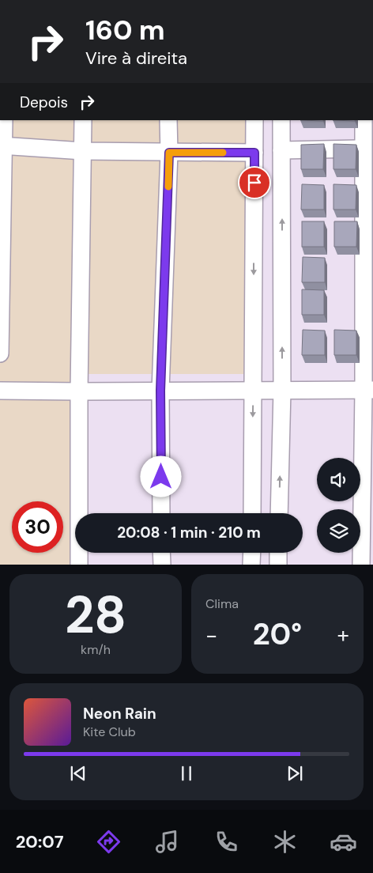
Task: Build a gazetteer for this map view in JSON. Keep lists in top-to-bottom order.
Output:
{
  "page": {
    "turn": ["160 m", "Vire à direita"],
    "then": "Depois",
    "limit": "30",
    "trip": "20:08 · 1 min · 210 m",
    "tile": [
      ["28", "km/h"],
      "Clima"
    ],
    "heat": ["−", "20°", "+"],
    "song": ["Neon Rain", "Kite Club"],
    "tabs": "20:07"
  }
}
